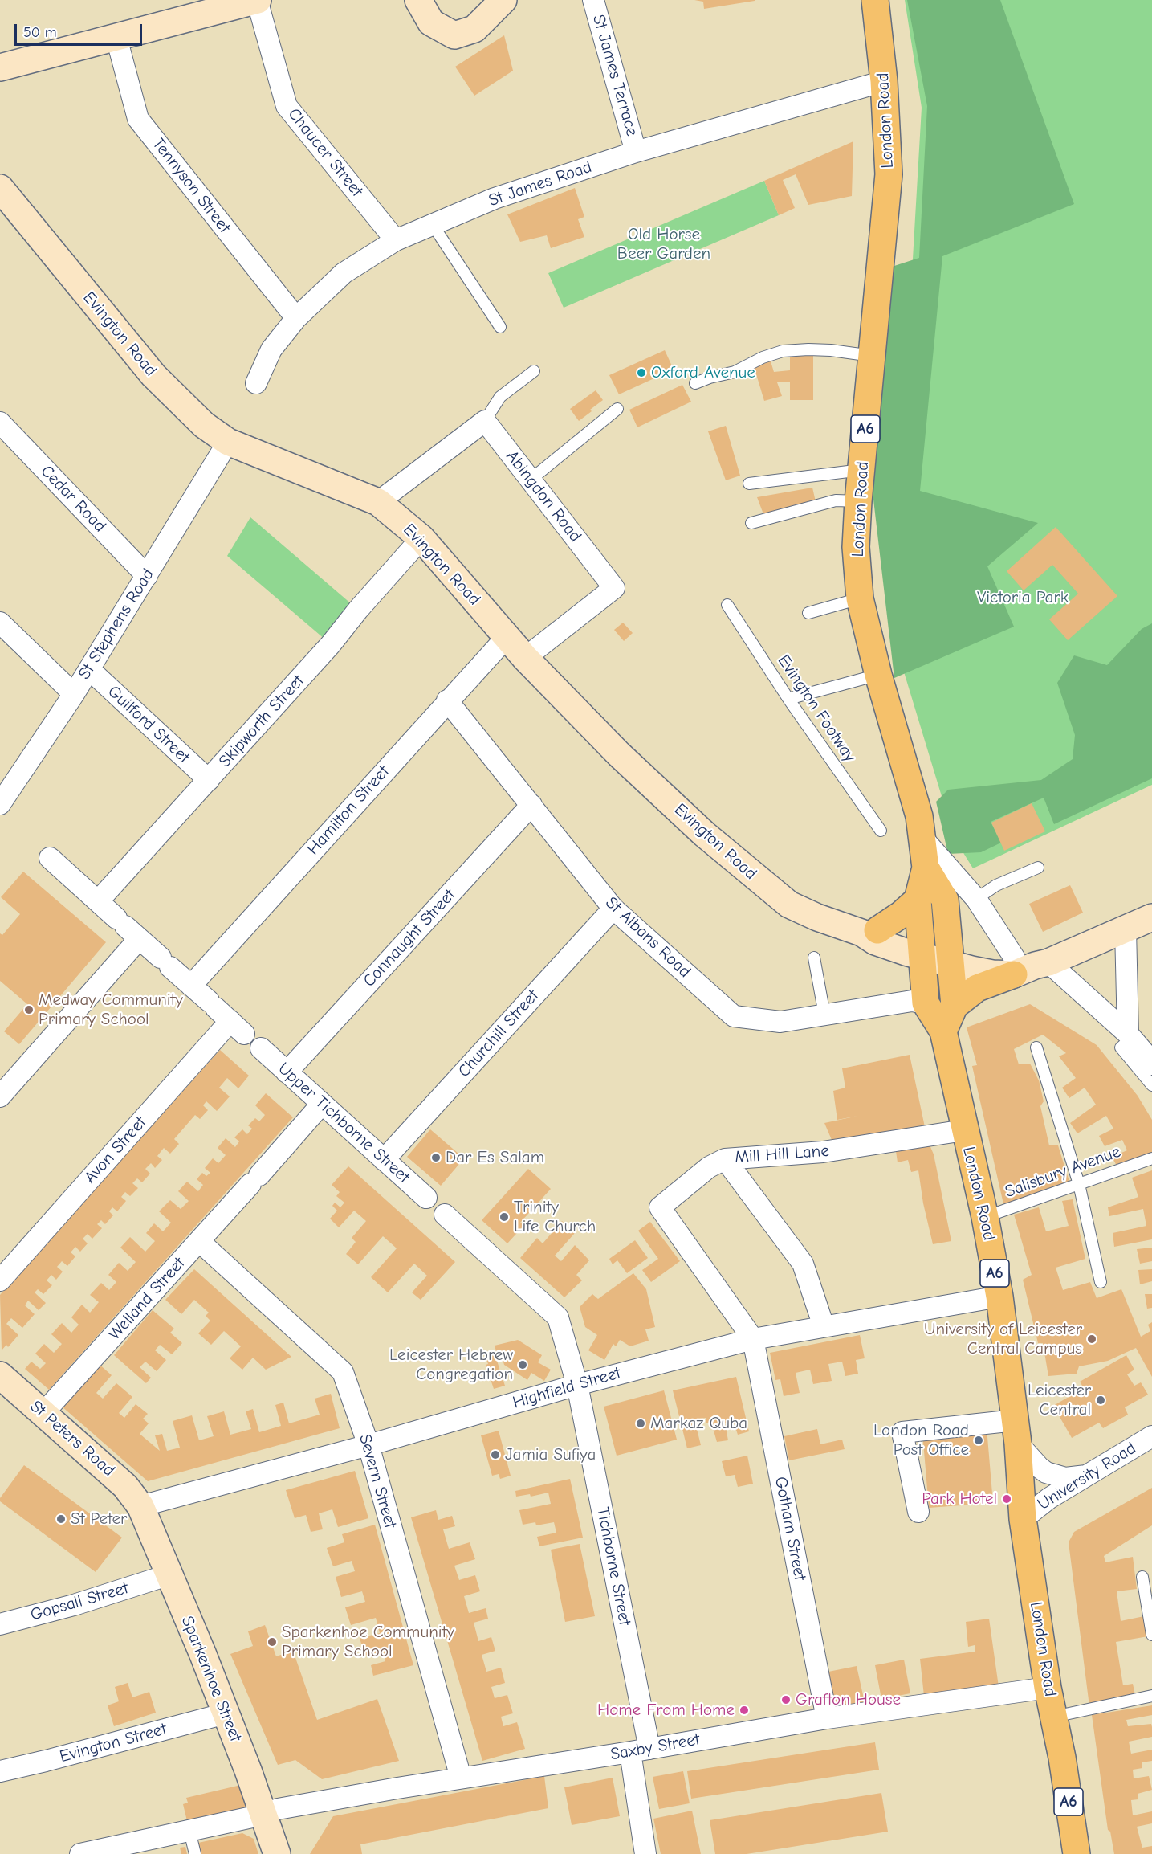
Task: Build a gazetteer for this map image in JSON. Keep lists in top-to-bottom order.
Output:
{
  "streets": {
    "main road": ["London Road", "A6"],
    "street": [
      "St James Terrace",
      "Chaucer Street",
      "St James Road",
      "Tennyson Street",
      "Evington Road",
      "Abingdon Road",
      "Cedar Road",
      "St Stephens Road",
      "Skipworth Street",
      "Guilford Street",
      "Hamilton Street",
      "St Albans Road",
      "Connaught Street",
      "Churchill Street",
      "Upper Tichborne Street",
      "Avon Street",
      "Mill Hill Lane",
      "Welland Street",
      "Highfield Street",
      "St Peters Road",
      "University Road",
      "Severn Street",
      "Gotham Street",
      "Tichborne Street",
      "Gopsall Street",
      "Sparkenhoe Street",
      "Evington Street",
      "Saxby Street"
    ],
    "lane": ["Evington Footway", "Salisbury Avenue"]
  },
  "crossings": [
    ["St James Terrace", "St James Road"],
    ["London Road", "St James Road"],
    ["London Road", "Evington Road"],
    ["London Road", "St Albans Road"],
    ["London Road", "Mill Hill Lane"],
    ["London Road", "Salisbury Avenue"],
    ["London Road", "Highfield Street"],
    ["London Road", "University Road"],
    ["London Road", "Saxby Street"],
    ["Chaucer Street", "St James Road"],
    ["St James Road", "Tennyson Street"],
    ["Evington Road", "Abingdon Road"],
    ["Evington Road", "St Stephens Road"],
    ["Evington Road", "Skipworth Street"],
    ["Evington Road", "Hamilton Street"],
    ["Cedar Road", "St Stephens Road"],
    ["St Stephens Road", "Guilford Street"],
    ["Skipworth Street", "Guilford Street"],
    ["Hamilton Street", "St Albans Road"],
    ["Hamilton Street", "Avon Street"],
    ["St Albans Road", "Connaught Street"],
    ["St Albans Road", "Churchill Street"],
    ["Connaught Street", "Upper Tichborne Street"],
    ["Churchill Street", "Upper Tichborne Street"],
    ["Upper Tichborne Street", "Welland Street"],
    ["Mill Hill Lane", "Highfield Street"],
    ["Mill Hill Lane", "Gotham Street"],
    ["Welland Street", "St Peters Road"],
    ["Welland Street", "Severn Street"],
    ["Highfield Street", "St Peters Road"],
    ["Highfield Street", "Severn Street"],
    ["Highfield Street", "Gotham Street"],
    ["Highfield Street", "Tichborne Street"],
    ["Highfield Street", "Sparkenhoe Street"],
    ["St Peters Road", "Sparkenhoe Street"],
    ["Severn Street", "Saxby Street"],
    ["Gotham Street", "Saxby Street"],
    ["Tichborne Street", "Saxby Street"],
    ["Sparkenhoe Street", "Evington Street"],
    ["Sparkenhoe Street", "Saxby Street"]
  ],
  "parks": ["Old Horse Beer Garden", "Victoria Park"],
  "places": [
    "Oxford Avenue",
    "Medway Community Primary School",
    "Dar Es Salam",
    "Trinity Life Church",
    "University of Leicester Central Campus",
    "Leicester Hebrew Congregation",
    "Leicester Central",
    "Markaz Quba",
    "London Road Post Office",
    "Jamia Sufiya",
    "Park Hotel",
    "St Peter",
    "Sparkenhoe Community Primary School",
    "Grafton House",
    "Home From Home"
  ],
  "scale_bar": "50 m"
}
